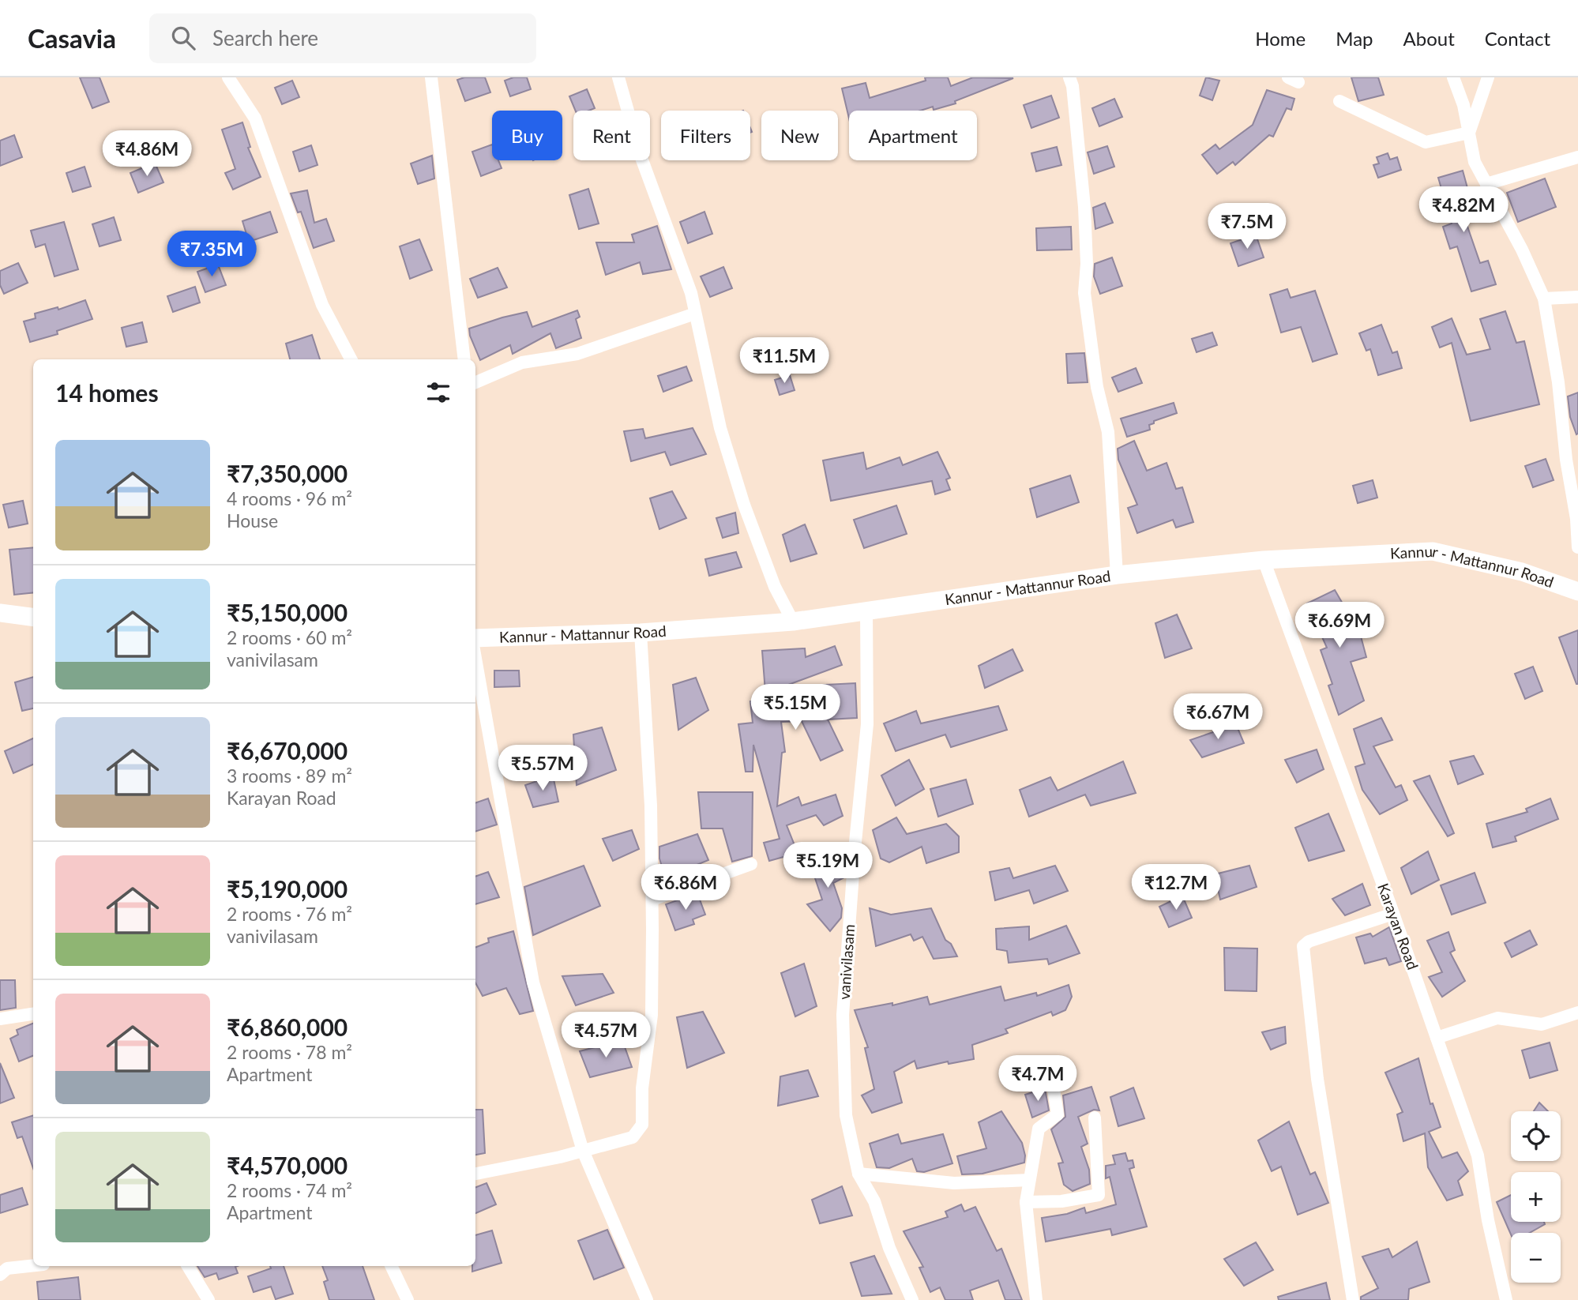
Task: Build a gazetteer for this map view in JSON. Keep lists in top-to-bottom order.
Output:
{
  "streets": {
    "main road": ["Kannur - Mattannur Road"],
    "street": ["Karayan Road", "vanivilasam"]
  },
  "crossings": [
    ["Kannur - Mattannur Road", "Karayan Road"],
    ["Kannur - Mattannur Road", "vanivilasam"]
  ],
  "page": {
    "header": "Casavia",
    "search": "Search here",
    "nav": [
      "Home",
      "Map",
      "About",
      "Contact"
    ],
    "chip": [
      "Buy",
      "Rent",
      "Filters",
      "New",
      "Apartment"
    ],
    "price": [
      "₹4.86M",
      "₹4.82M",
      "₹7.5M",
      "₹7.35M",
      "₹11.5M",
      "₹6.69M",
      "₹5.15M",
      "₹6.67M",
      "₹5.57M",
      "₹5.19M",
      "₹6.86M",
      "₹12.7M",
      "₹4.57M",
      "₹4.7M"
    ],
    "heading": "14 homes",
    "list": [
      {
        "name": "₹7,350,000",
        "note": "4 rooms · 96 m² · House"
      },
      {
        "name": "₹5,150,000",
        "note": "2 rooms · 60 m² · vanivilasam"
      },
      {
        "name": "₹6,670,000",
        "note": "3 rooms · 89 m² · Karayan Road"
      },
      {
        "name": "₹5,190,000",
        "note": "2 rooms · 76 m² · vanivilasam"
      },
      {
        "name": "₹6,860,000",
        "note": "2 rooms · 78 m² · Apartment"
      },
      {
        "name": "₹4,570,000",
        "note": "2 rooms · 74 m² · Apartment"
      }
    ],
    "map_buttons": ["+", "−"]
  }
}
